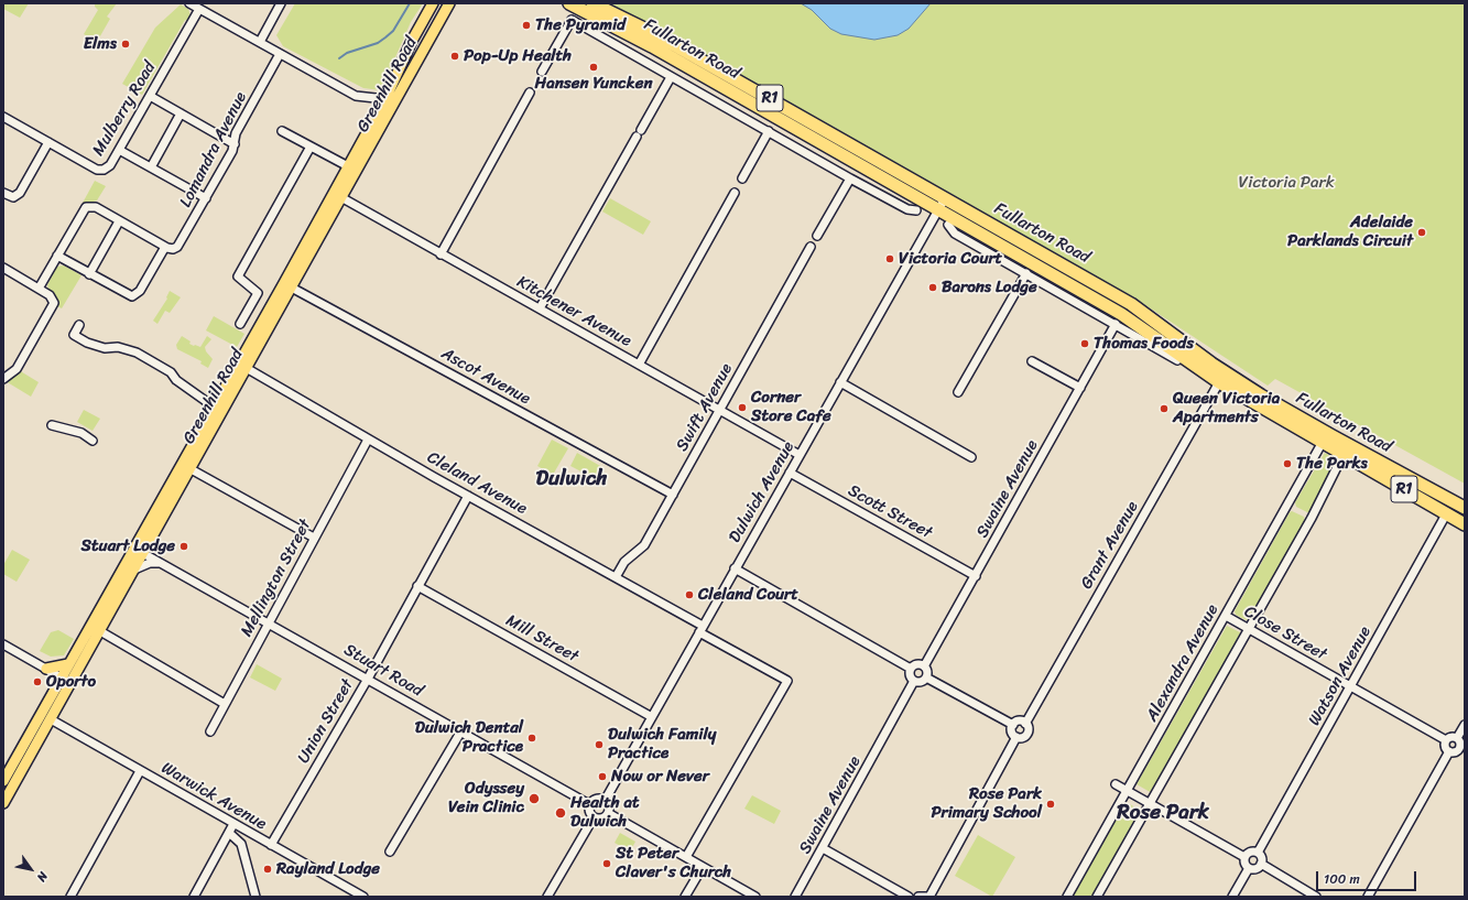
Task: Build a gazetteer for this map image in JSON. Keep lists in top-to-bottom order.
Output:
{
  "streets": {
    "highway": ["Fullarton Road", "R1"],
    "main road": ["Greenhill Road"],
    "street": [
      "Mulberry Road",
      "Lomandra Avenue",
      "Kitchener Avenue",
      "Ascot Avenue",
      "Swift Avenue",
      "Cleland Avenue",
      "Swaine Avenue",
      "Dulwich Avenue",
      "Scott Street",
      "Grant Avenue",
      "Mellington Street",
      "Close Street",
      "Mill Street",
      "Alexandra Avenue",
      "Stuart Road",
      "Watson Avenue",
      "Union Street",
      "Warwick Avenue"
    ]
  },
  "crossings": [
    ["Fullarton Road", "Swaine Avenue"],
    ["Fullarton Road", "Dulwich Avenue"],
    ["Fullarton Road", "Grant Avenue"],
    ["Fullarton Road", "Alexandra Avenue"],
    ["Fullarton Road", "Watson Avenue"],
    ["Greenhill Road", "Kitchener Avenue"],
    ["Greenhill Road", "Ascot Avenue"],
    ["Greenhill Road", "Cleland Avenue"],
    ["Greenhill Road", "Stuart Road"],
    ["Greenhill Road", "Warwick Avenue"],
    ["Kitchener Avenue", "Swift Avenue"],
    ["Kitchener Avenue", "Dulwich Avenue"],
    ["Ascot Avenue", "Swift Avenue"],
    ["Swift Avenue", "Cleland Avenue"],
    ["Cleland Avenue", "Dulwich Avenue"],
    ["Cleland Avenue", "Mellington Street"],
    ["Cleland Avenue", "Union Street"],
    ["Swaine Avenue", "Scott Street"],
    ["Dulwich Avenue", "Scott Street"],
    ["Dulwich Avenue", "Mill Street"],
    ["Dulwich Avenue", "Stuart Road"],
    ["Mellington Street", "Stuart Road"],
    ["Close Street", "Alexandra Avenue"],
    ["Close Street", "Watson Avenue"],
    ["Mill Street", "Union Street"],
    ["Stuart Road", "Union Street"],
    ["Union Street", "Warwick Avenue"]
  ],
  "districts": ["Dulwich", "Rose Park"],
  "parks": ["Victoria Park"],
  "places": [
    "The Pyramid",
    "Elms",
    "Pop-Up Health",
    "Hansen Yuncken",
    "Adelaide Parklands Circuit",
    "Victoria Court",
    "Barons Lodge",
    "Thomas Foods",
    "Corner Store Cafe",
    "Queen Victoria Apartments",
    "The Parks",
    "Stuart Lodge",
    "Cleland Court",
    "Oporto",
    "Dulwich Dental Practice",
    "Dulwich Family Practice",
    "Now or Never",
    "Odyssey Vein Clinic",
    "Rose Park Primary School",
    "Health at Dulwich",
    "St Peter Claver's Church",
    "Rayland Lodge"
  ],
  "scale_bar": "100 m",
  "north": "bottom right"
}
